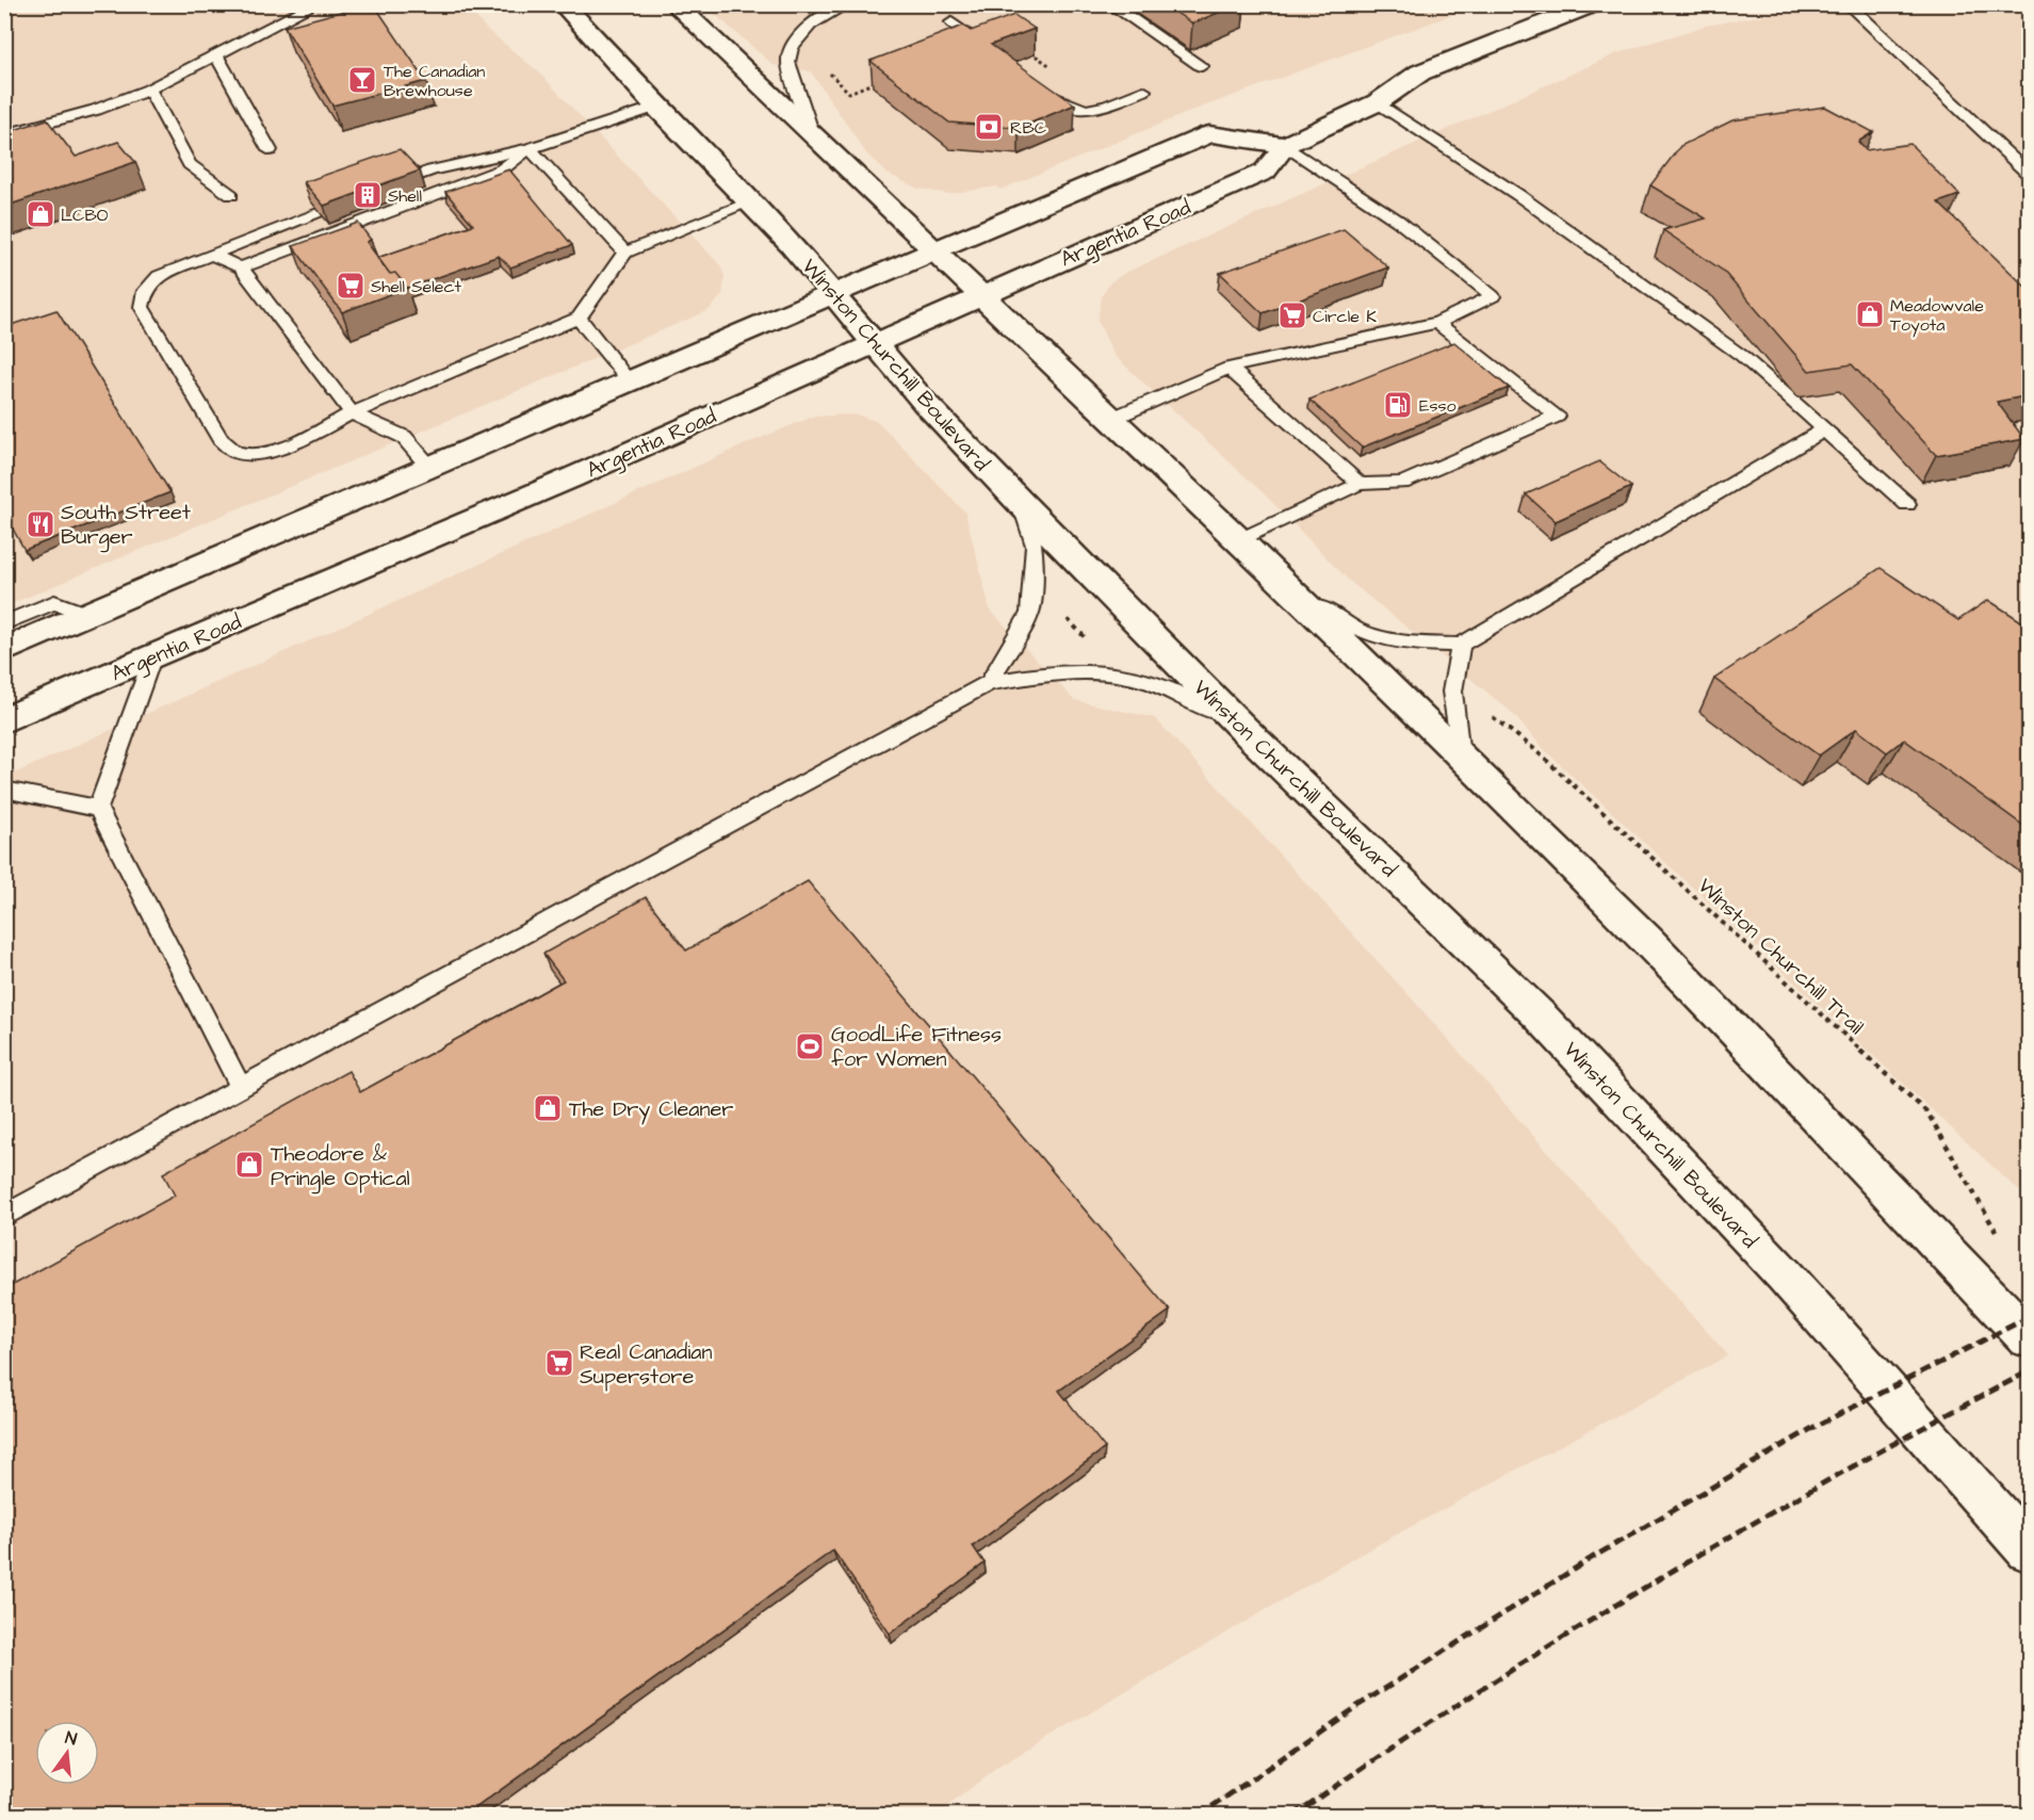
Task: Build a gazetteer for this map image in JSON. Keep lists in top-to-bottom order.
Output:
{
  "streets": {
    "main road": ["Argentia Road", "Winston Churchill Boulevard"],
    "path": ["Winston Churchill Trail"]
  },
  "crossings": [
    ["Argentia Road", "Winston Churchill Boulevard"]
  ],
  "places": {
    "bar": ["The Canadian Brewhouse"],
    "bank": ["RBC"],
    "building": ["Shell"],
    "shop": [
      "LCBO",
      "Meadowvale Toyota",
      "The Dry Cleaner",
      "Theodore & Pringle Optical"
    ],
    "supermarket": ["Shell Select", "Circle K", "Real Canadian Superstore"],
    "fuel station": ["Esso"],
    "restaurant": ["South Street Burger"],
    "sports": ["GoodLife Fitness for Women"]
  },
  "north": "top"
}
